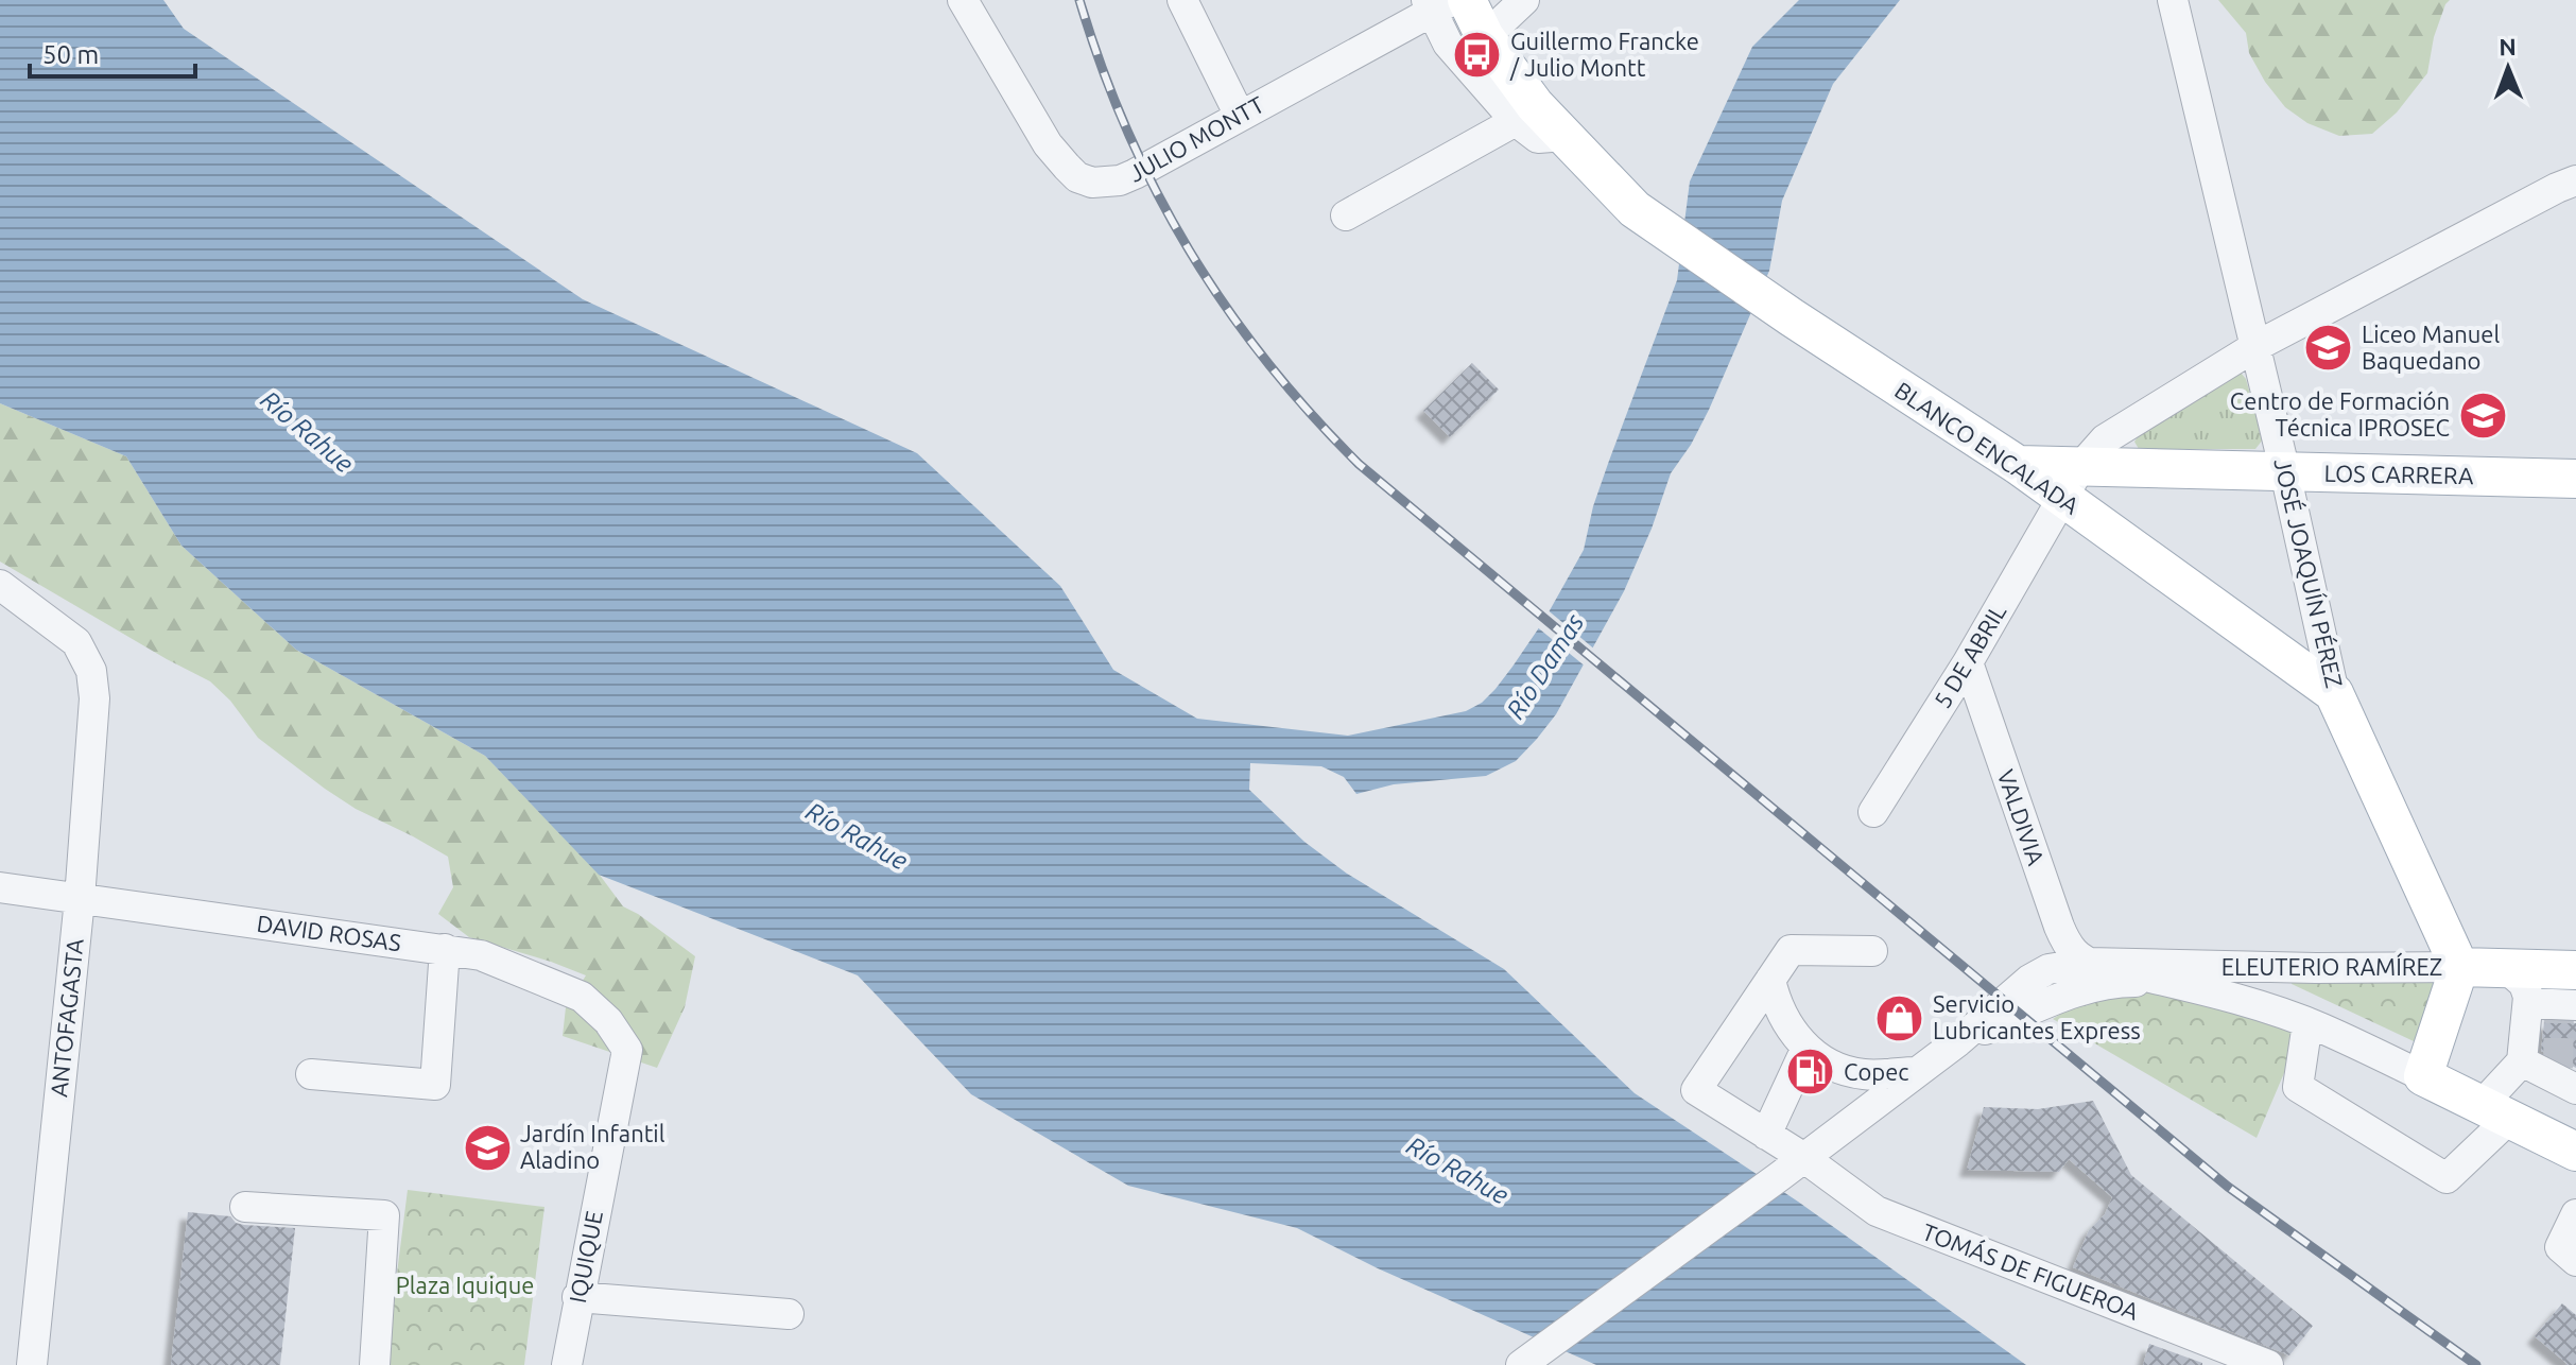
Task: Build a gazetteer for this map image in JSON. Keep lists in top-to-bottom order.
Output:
{
  "streets": {
    "main road": [
      "BLANCO ENCALADA",
      "LOS CARRERA",
      "JOSÉ JOAQUÍN PÉREZ",
      "ELEUTERIO RAMÍREZ"
    ],
    "street": [
      "JULIO MONTT",
      "5 DE ABRIL",
      "VALDIVIA",
      "DAVID ROSAS",
      "ANTOFAGASTA",
      "IQUIQUE",
      "TOMÁS DE FIGUEROA"
    ]
  },
  "crossings": [
    ["BLANCO ENCALADA", "LOS CARRERA"],
    ["BLANCO ENCALADA", "JOSÉ JOAQUÍN PÉREZ"],
    ["BLANCO ENCALADA", "5 DE ABRIL"],
    ["LOS CARRERA", "JOSÉ JOAQUÍN PÉREZ"],
    ["LOS CARRERA", "5 DE ABRIL"],
    ["JOSÉ JOAQUÍN PÉREZ", "5 DE ABRIL"],
    ["JOSÉ JOAQUÍN PÉREZ", "ELEUTERIO RAMÍREZ"],
    ["5 DE ABRIL", "VALDIVIA"],
    ["VALDIVIA", "ELEUTERIO RAMÍREZ"],
    ["DAVID ROSAS", "ANTOFAGASTA"],
    ["DAVID ROSAS", "IQUIQUE"]
  ],
  "water": ["Río Rahue", "Río Damas"],
  "parks": ["Plaza Iquique"],
  "places": {
    "bus stop": ["Guillermo Francke / Julio Montt"],
    "school or university": ["Liceo Manuel Baquedano", "Centro de Formación Técnica IPROSEC", "Jardín Infantil Aladino"],
    "shop": ["Servicio Lubricantes Express"],
    "fuel station": ["Copec"]
  },
  "scale_bar": "50 m",
  "north": "top"
}
